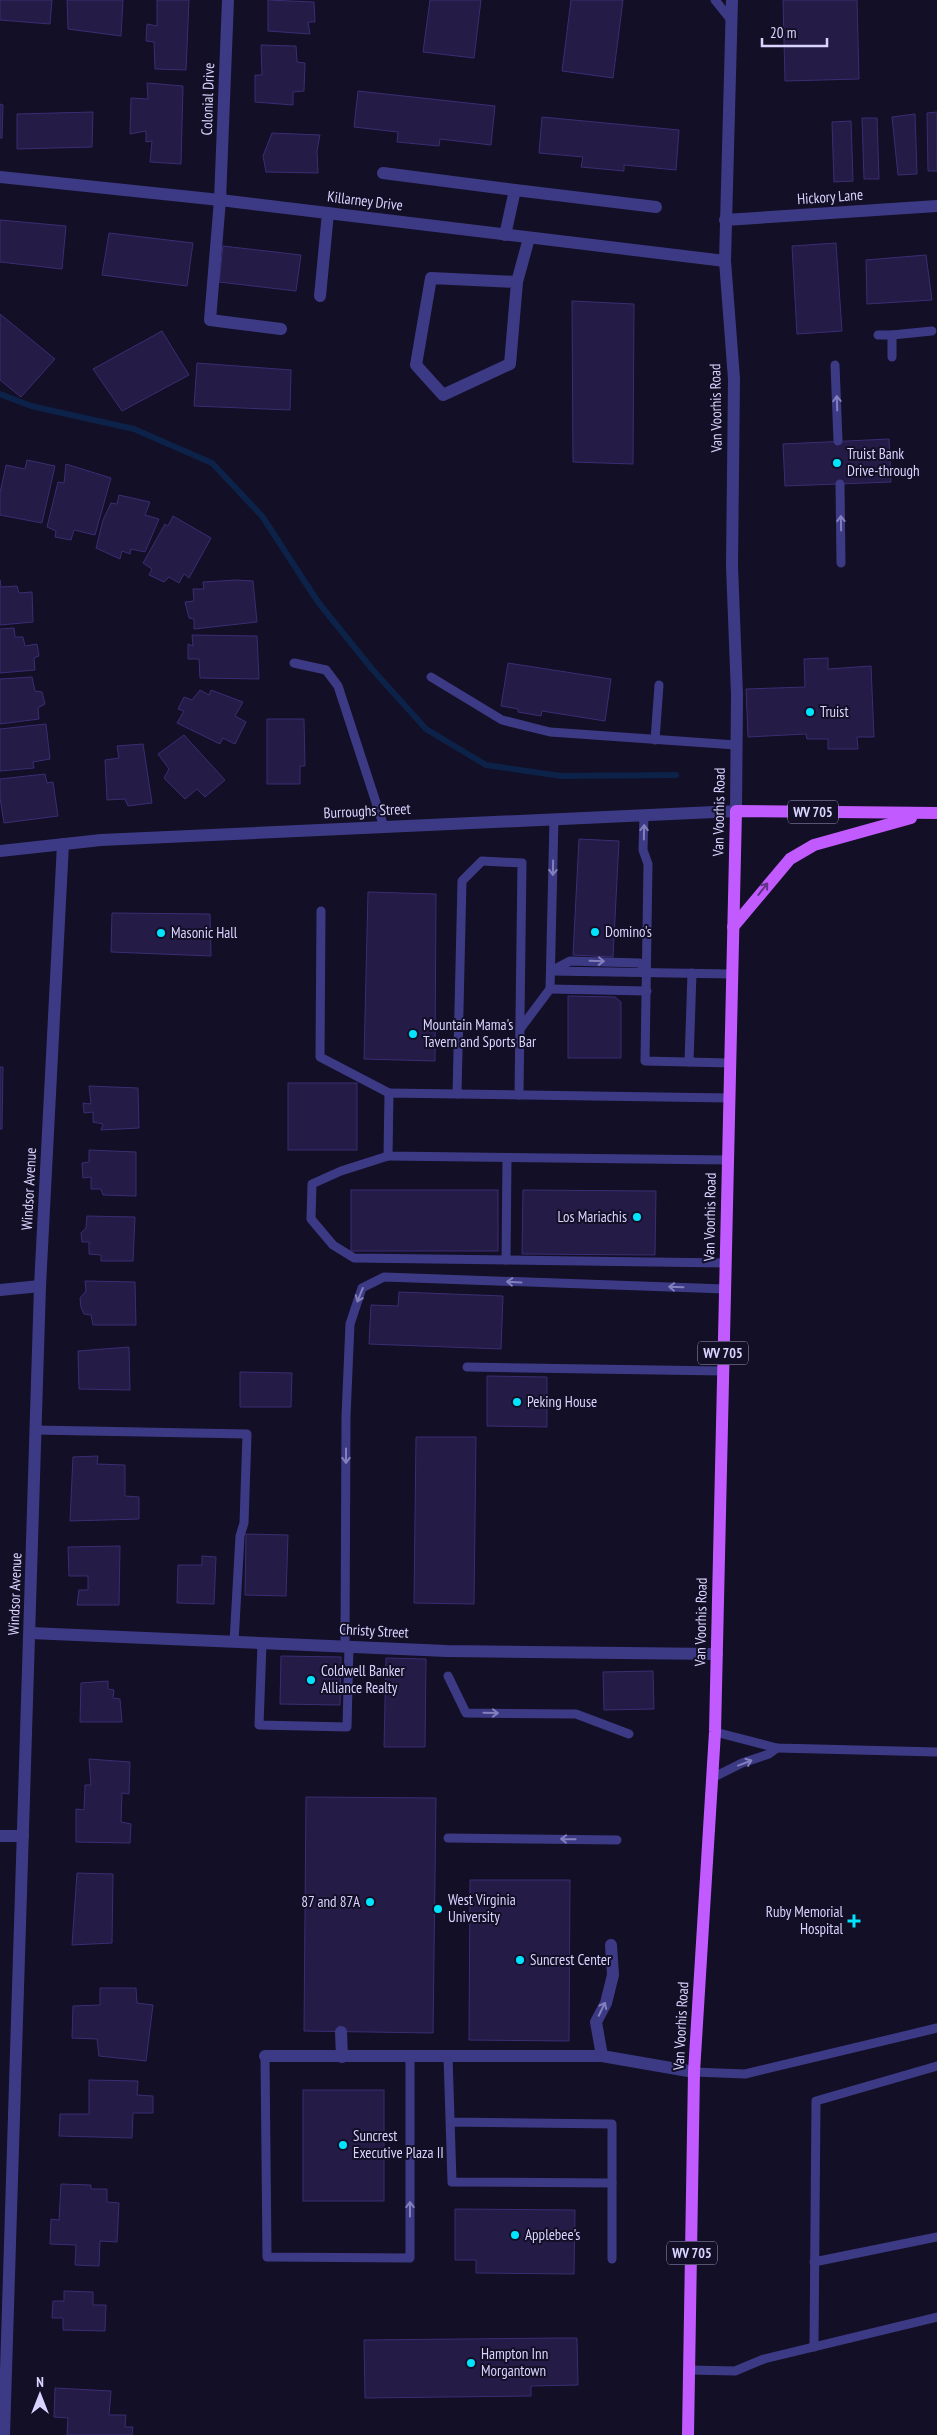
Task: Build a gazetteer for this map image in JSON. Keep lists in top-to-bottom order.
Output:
{
  "streets": {
    "main road": ["Van Voorhis Road", "WV 705"],
    "street": [
      "Colonial Drive",
      "Hickory Lane",
      "Killarney Drive",
      "Burroughs Street",
      "Windsor Avenue",
      "Christy Street"
    ]
  },
  "crossings": [
    ["Colonial Drive", "Killarney Drive"],
    ["Hickory Lane", "Van Voorhis Road"],
    ["Killarney Drive", "Van Voorhis Road"],
    ["Van Voorhis Road", "Burroughs Street"],
    ["Van Voorhis Road", "WV 705"],
    ["Van Voorhis Road", "Christy Street"],
    ["Burroughs Street", "WV 705"],
    ["Burroughs Street", "Windsor Avenue"],
    ["Windsor Avenue", "Christy Street"]
  ],
  "places": {
    "other": [
      "Truist Bank Drive-through",
      "Truist",
      "Domino's",
      "Masonic Hall",
      "Mountain Mama's Tavern and Sports Bar",
      "Los Mariachis",
      "Peking House",
      "Coldwell Banker Alliance Realty",
      "87 and 87A",
      "West Virginia University",
      "Suncrest Center",
      "Suncrest Executive Plaza II",
      "Applebee's",
      "Hampton Inn Morgantown"
    ],
    "health": ["Ruby Memorial Hospital"]
  },
  "scale_bar": "20 m",
  "north": "top"
}
